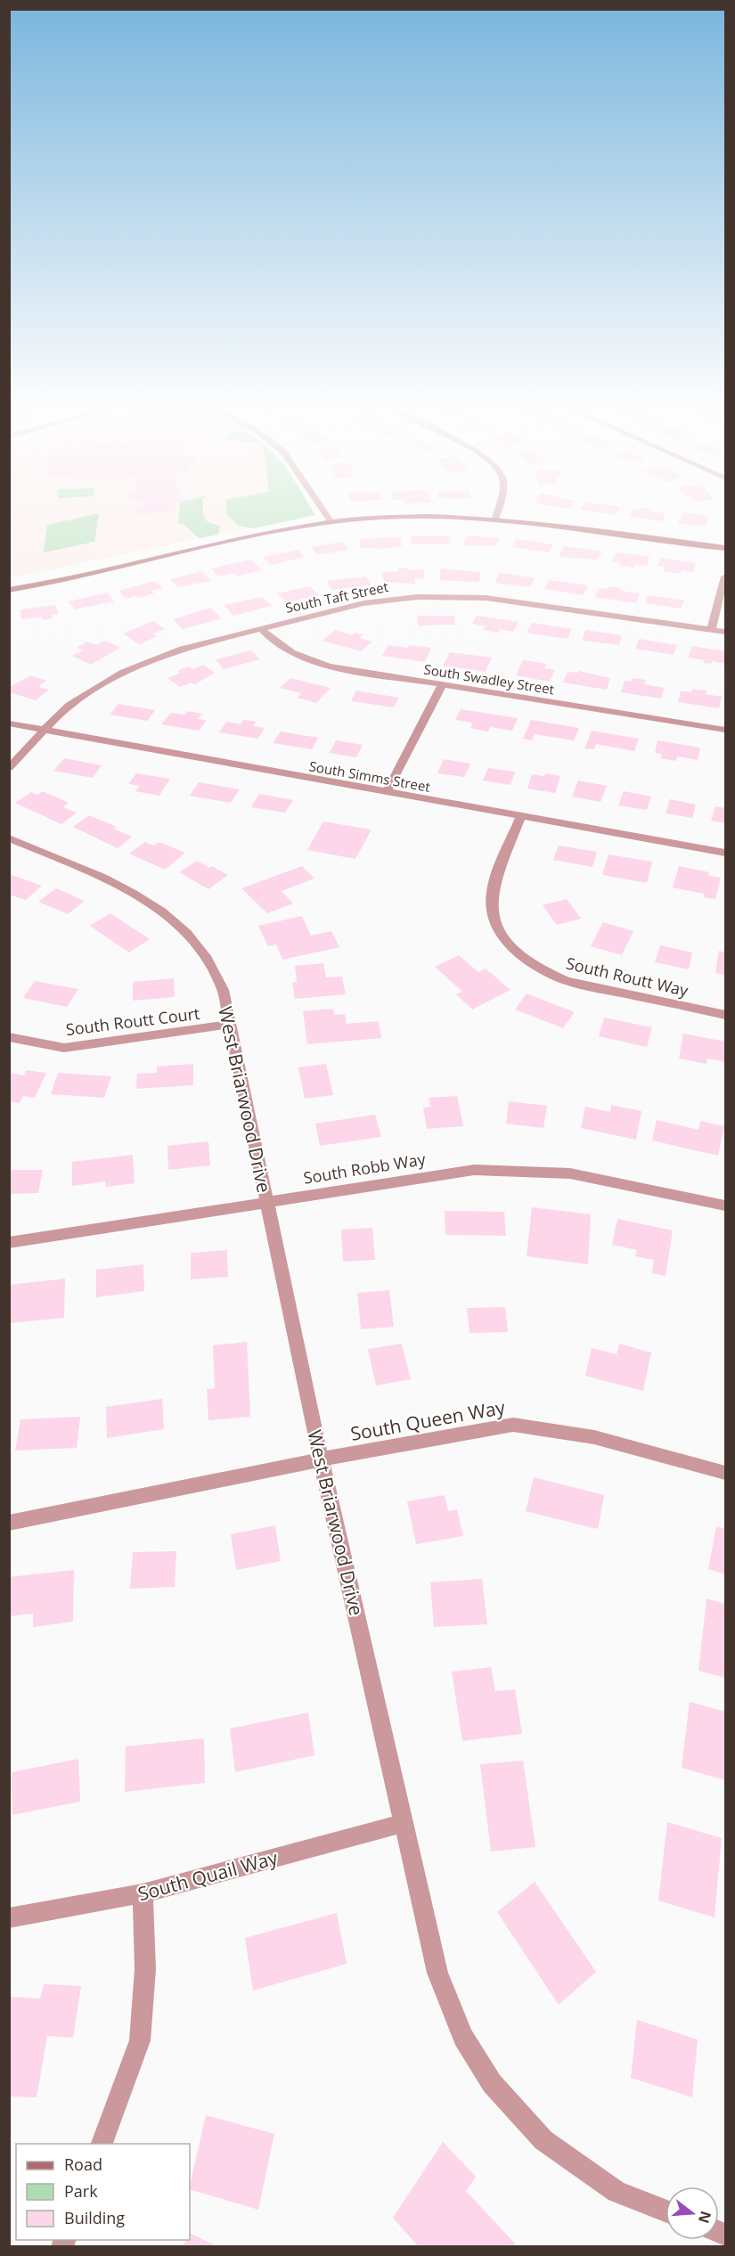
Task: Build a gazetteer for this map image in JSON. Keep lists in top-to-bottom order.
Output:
{
  "streets": {
    "street": [
      "South Taft Street",
      "South Swadley Street",
      "South Simms Street",
      "South Routt Way",
      "South Routt Court",
      "West Briarwood Drive",
      "South Robb Way",
      "South Queen Way",
      "South Quail Way"
    ]
  },
  "crossings": [
    ["South Taft Street", "South Swadley Street"],
    ["South Taft Street", "South Simms Street"],
    ["South Simms Street", "South Routt Way"],
    ["South Routt Court", "West Briarwood Drive"],
    ["West Briarwood Drive", "South Robb Way"],
    ["West Briarwood Drive", "South Queen Way"],
    ["West Briarwood Drive", "South Quail Way"]
  ],
  "legend": ["Road", "Park", "Building"],
  "north": "right"
}
